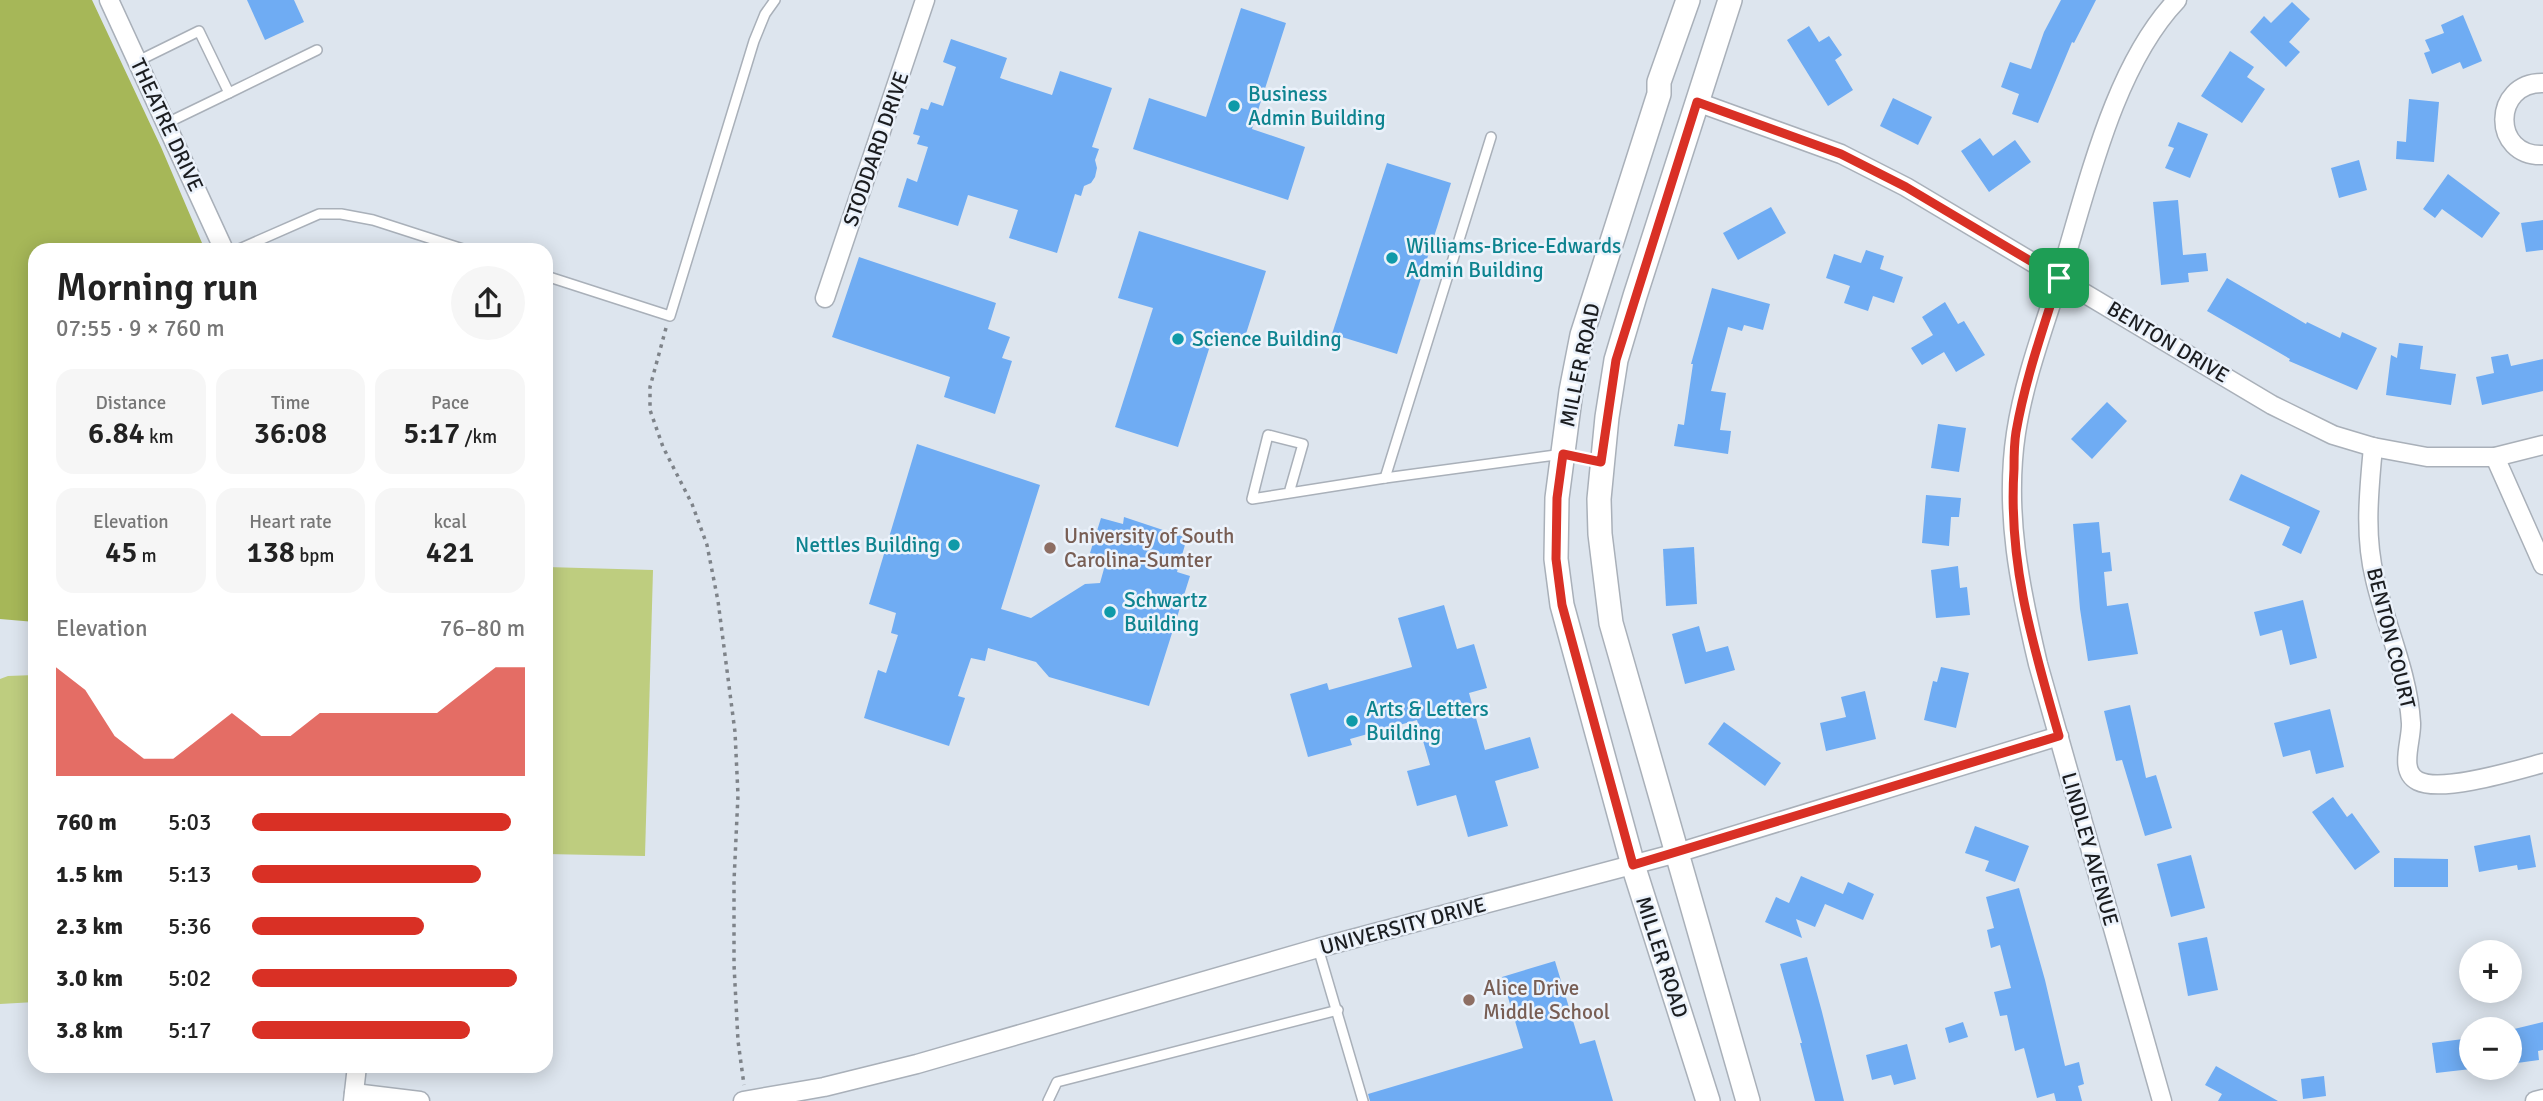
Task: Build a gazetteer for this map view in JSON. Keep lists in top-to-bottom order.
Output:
{
  "streets": {
    "street": [
      "THEATRE DRIVE",
      "STODDARD DRIVE",
      "BENTON DRIVE",
      "MILLER ROAD",
      "BENTON COURT",
      "LINDLEY AVENUE",
      "UNIVERSITY DRIVE"
    ]
  },
  "crossings": [
    ["BENTON DRIVE", "MILLER ROAD"],
    ["BENTON DRIVE", "BENTON COURT"],
    ["BENTON DRIVE", "LINDLEY AVENUE"],
    ["MILLER ROAD", "UNIVERSITY DRIVE"],
    ["LINDLEY AVENUE", "UNIVERSITY DRIVE"]
  ],
  "places": [
    "Business Admin Building",
    "Williams-Brice-Edwards Admin Building",
    "Science Building",
    "Nettles Building",
    "University of South Carolina-Sumter",
    "Schwartz Building",
    "Arts & Letters Building",
    "Alice Drive Middle School"
  ],
  "page": {
    "heading": ["Morning run", "07:55 · 9 × 760 m"],
    "stats": [
      ["Distance", "6.84 km"],
      ["Time", "36:08"],
      ["Pace", "5:17 /km"],
      ["Elevation", "45 m"],
      ["Heart rate", "138 bpm"],
      ["kcal", "421"]
    ],
    "chart": ["Elevation", "76–80 m"],
    "list": [
      {
        "name": "760 m",
        "note": "5:03"
      },
      {
        "name": "1.5 km",
        "note": "5:13"
      },
      {
        "name": "2.3 km",
        "note": "5:36"
      },
      {
        "name": "3.0 km",
        "note": "5:02"
      },
      {
        "name": "3.8 km",
        "note": "5:17"
      }
    ],
    "map_buttons": ["+", "−"]
  }
}
